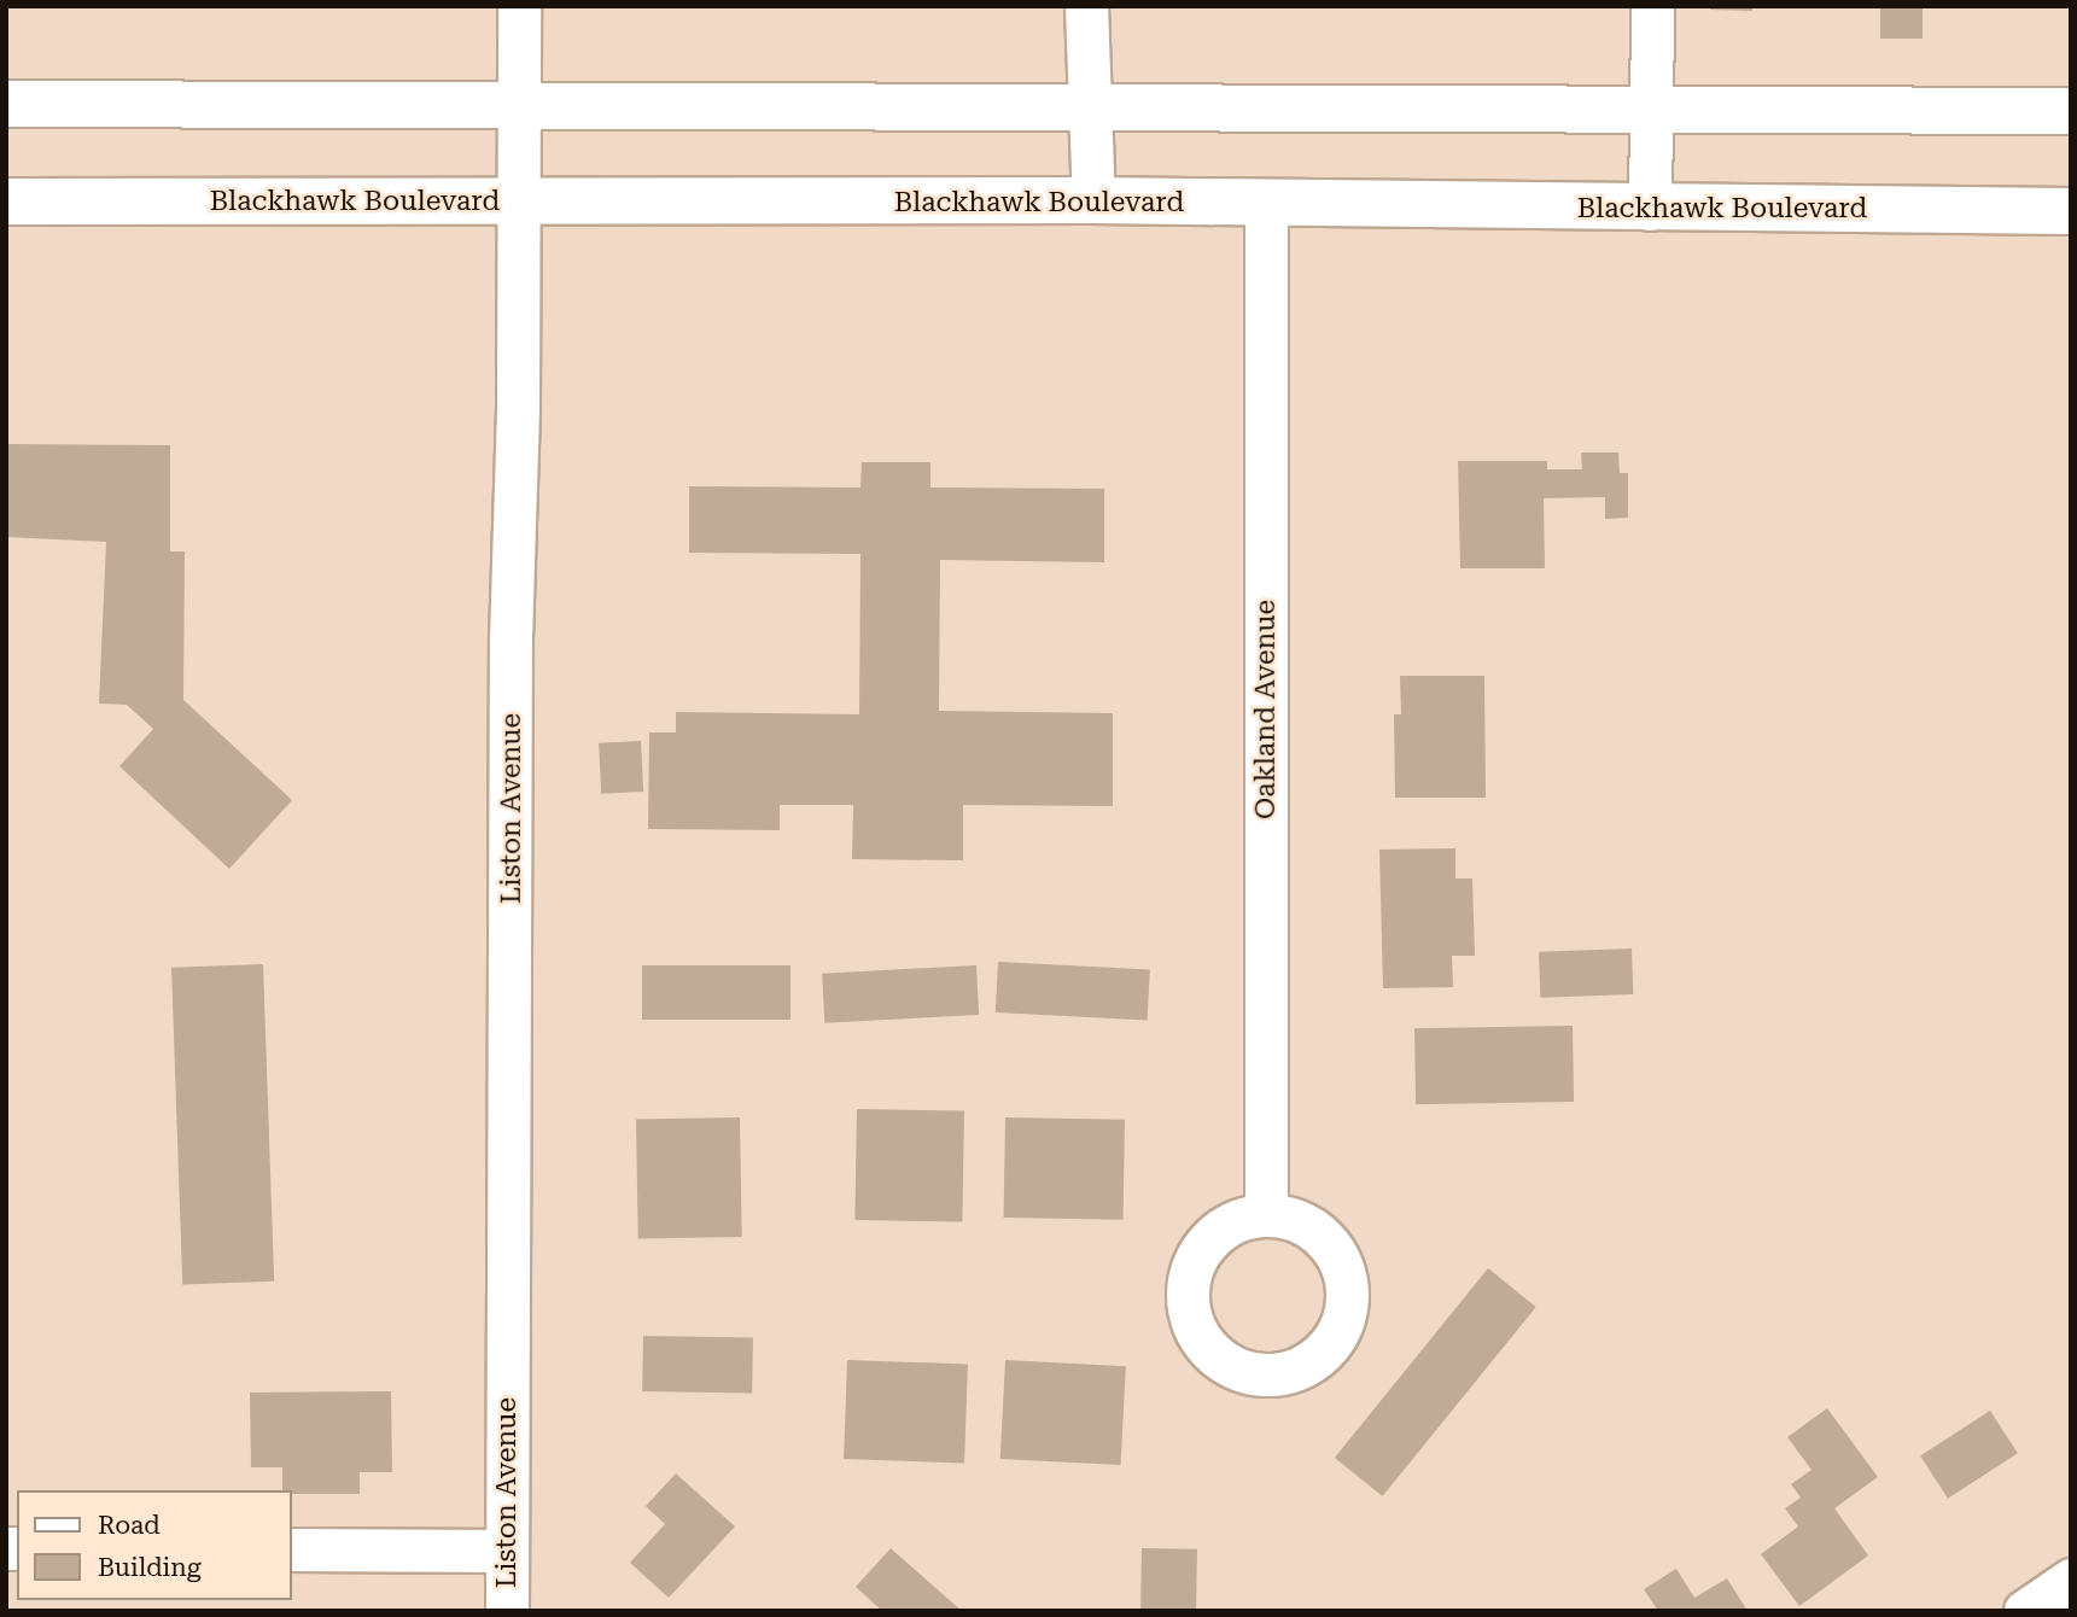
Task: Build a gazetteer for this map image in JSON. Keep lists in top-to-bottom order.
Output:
{
  "streets": {
    "main road": ["Blackhawk Boulevard"],
    "street": ["Oakland Avenue", "Liston Avenue"]
  },
  "crossings": [
    ["Blackhawk Boulevard", "Oakland Avenue"],
    ["Blackhawk Boulevard", "Liston Avenue"]
  ],
  "legend": ["Road", "Building"]
}
